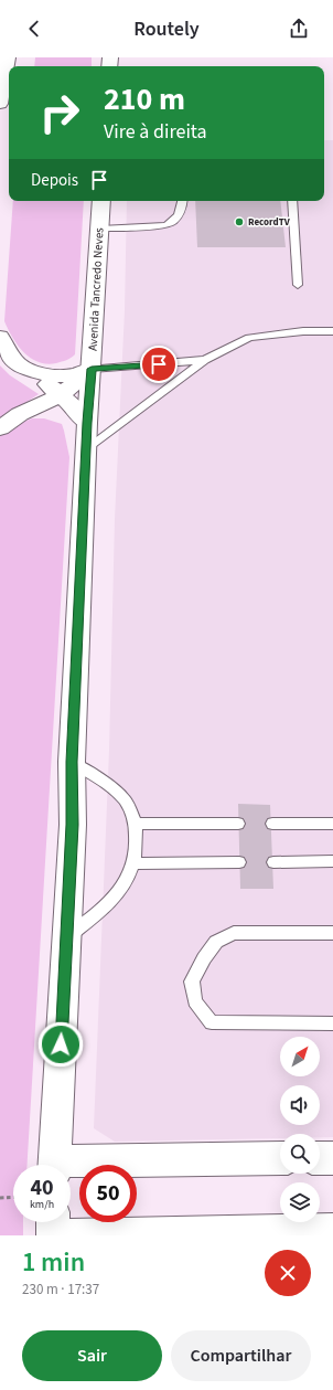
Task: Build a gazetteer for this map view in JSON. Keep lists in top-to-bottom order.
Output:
{
  "streets": {
    "main road": ["Avenida Tancredo Neves"]
  },
  "places": ["RecordTV"],
  "north": "top right",
  "page": {
    "header": "Routely",
    "turn": ["210 m", "Vire à direita"],
    "then": "Depois",
    "speed": "40 km/h",
    "limit": "50",
    "heading": ["1 min", "230 m · 17:37"],
    "buttons": ["Sair", "Compartilhar"]
  }
}
